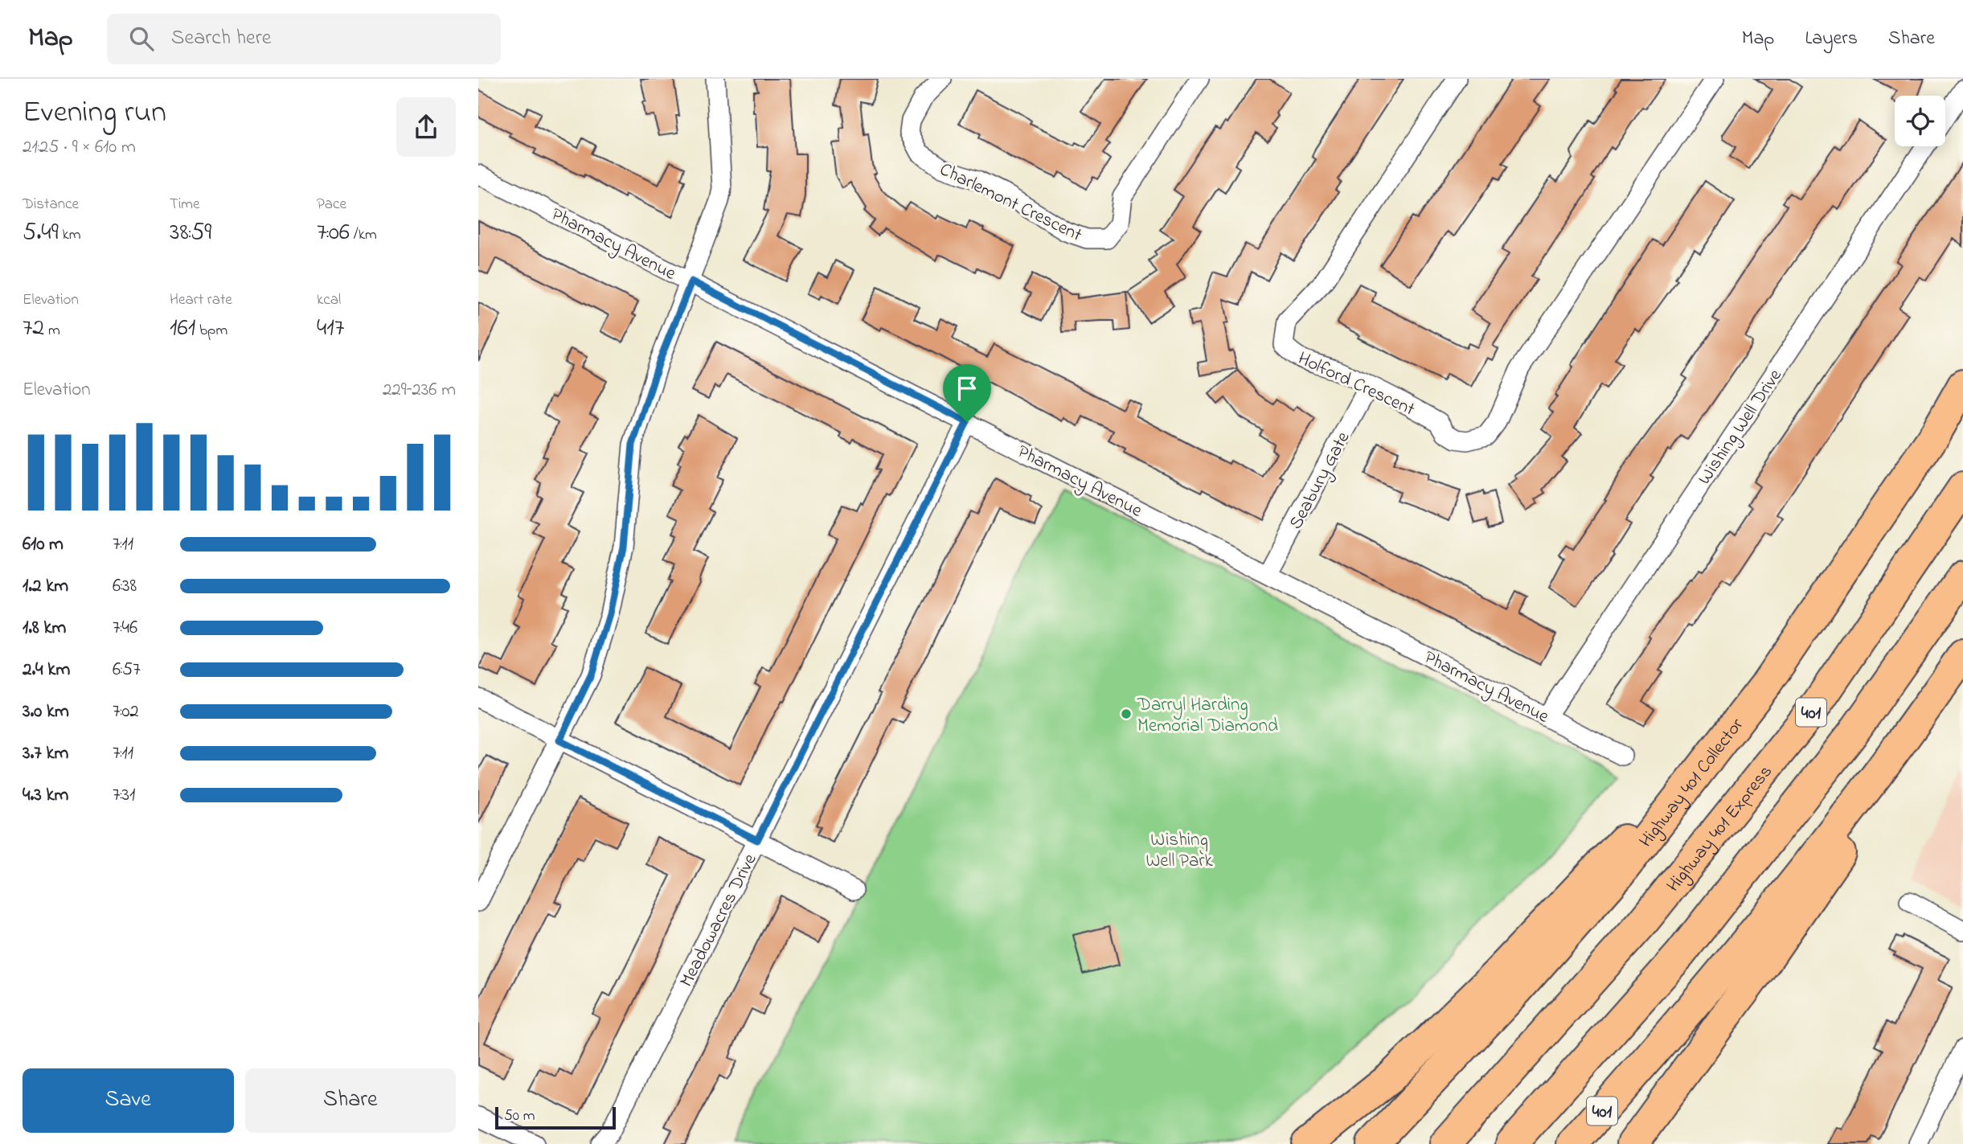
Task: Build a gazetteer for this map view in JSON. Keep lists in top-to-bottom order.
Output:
{
  "streets": {
    "highway": ["401", "Highway 401 Collector", "Highway 401 Express"],
    "street": [
      "Charlemont Crescent",
      "Pharmacy Avenue",
      "Holford Crescent",
      "Wishing Well Drive",
      "Seabury Gate",
      "Meadowacres Drive"
    ]
  },
  "crossings": [
    ["Pharmacy Avenue", "Wishing Well Drive"],
    ["Pharmacy Avenue", "Seabury Gate"],
    ["Pharmacy Avenue", "Meadowacres Drive"],
    ["Holford Crescent", "Seabury Gate"]
  ],
  "parks": ["Wishing Well Park"],
  "places": ["Darryl Harding Memorial Diamond"],
  "scale_bar": "50 m",
  "page": {
    "header": "Map",
    "search": "Search here",
    "nav": ["Map", "Layers", "Share"],
    "heading": ["Evening run", "21:25 · 9 × 610 m"],
    "stats": [
      ["Distance", "5.49 km"],
      ["Time", "38:59"],
      ["Pace", "7:06 /km"],
      ["Elevation", "72 m"],
      ["Heart rate", "161 bpm"],
      ["kcal", "417"]
    ],
    "chart": ["Elevation", "229–236 m"],
    "list": [
      {
        "name": "610 m",
        "note": "7:11"
      },
      {
        "name": "1.2 km",
        "note": "6:38"
      },
      {
        "name": "1.8 km",
        "note": "7:46"
      },
      {
        "name": "2.4 km",
        "note": "6:57"
      },
      {
        "name": "3.0 km",
        "note": "7:02"
      },
      {
        "name": "3.7 km",
        "note": "7:11"
      },
      {
        "name": "4.3 km",
        "note": "7:31"
      }
    ],
    "buttons": ["Save", "Share"],
    "scale": "50 m"
  }
}
